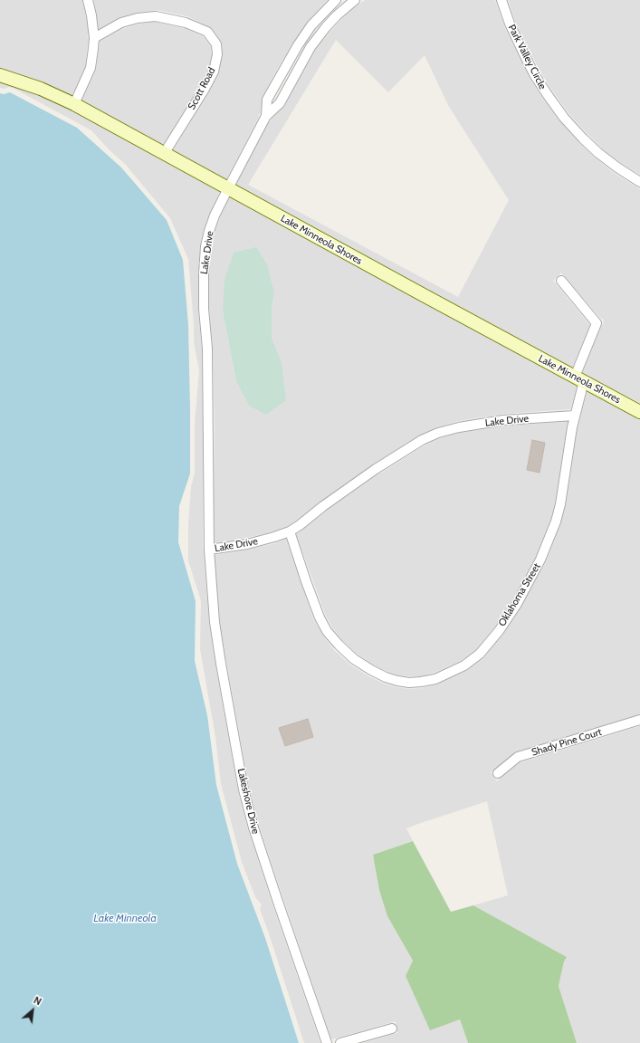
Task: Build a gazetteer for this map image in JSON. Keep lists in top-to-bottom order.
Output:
{
  "streets": {
    "main road": ["Lake Minneola Shores"],
    "street": [
      "Park Valley Circle",
      "Scott Road",
      "Lake Drive",
      "Oklahoma Street",
      "Shady Pine Court",
      "Lakeshore Drive"
    ]
  },
  "crossings": [
    ["Scott Road", "Lake Minneola Shores"],
    ["Lake Minneola Shores", "Lake Drive"],
    ["Lake Minneola Shores", "Oklahoma Street"],
    ["Lake Drive", "Oklahoma Street"],
    ["Lake Drive", "Lakeshore Drive"]
  ],
  "water": ["Lake Minneola"],
  "north": "top right"
}
